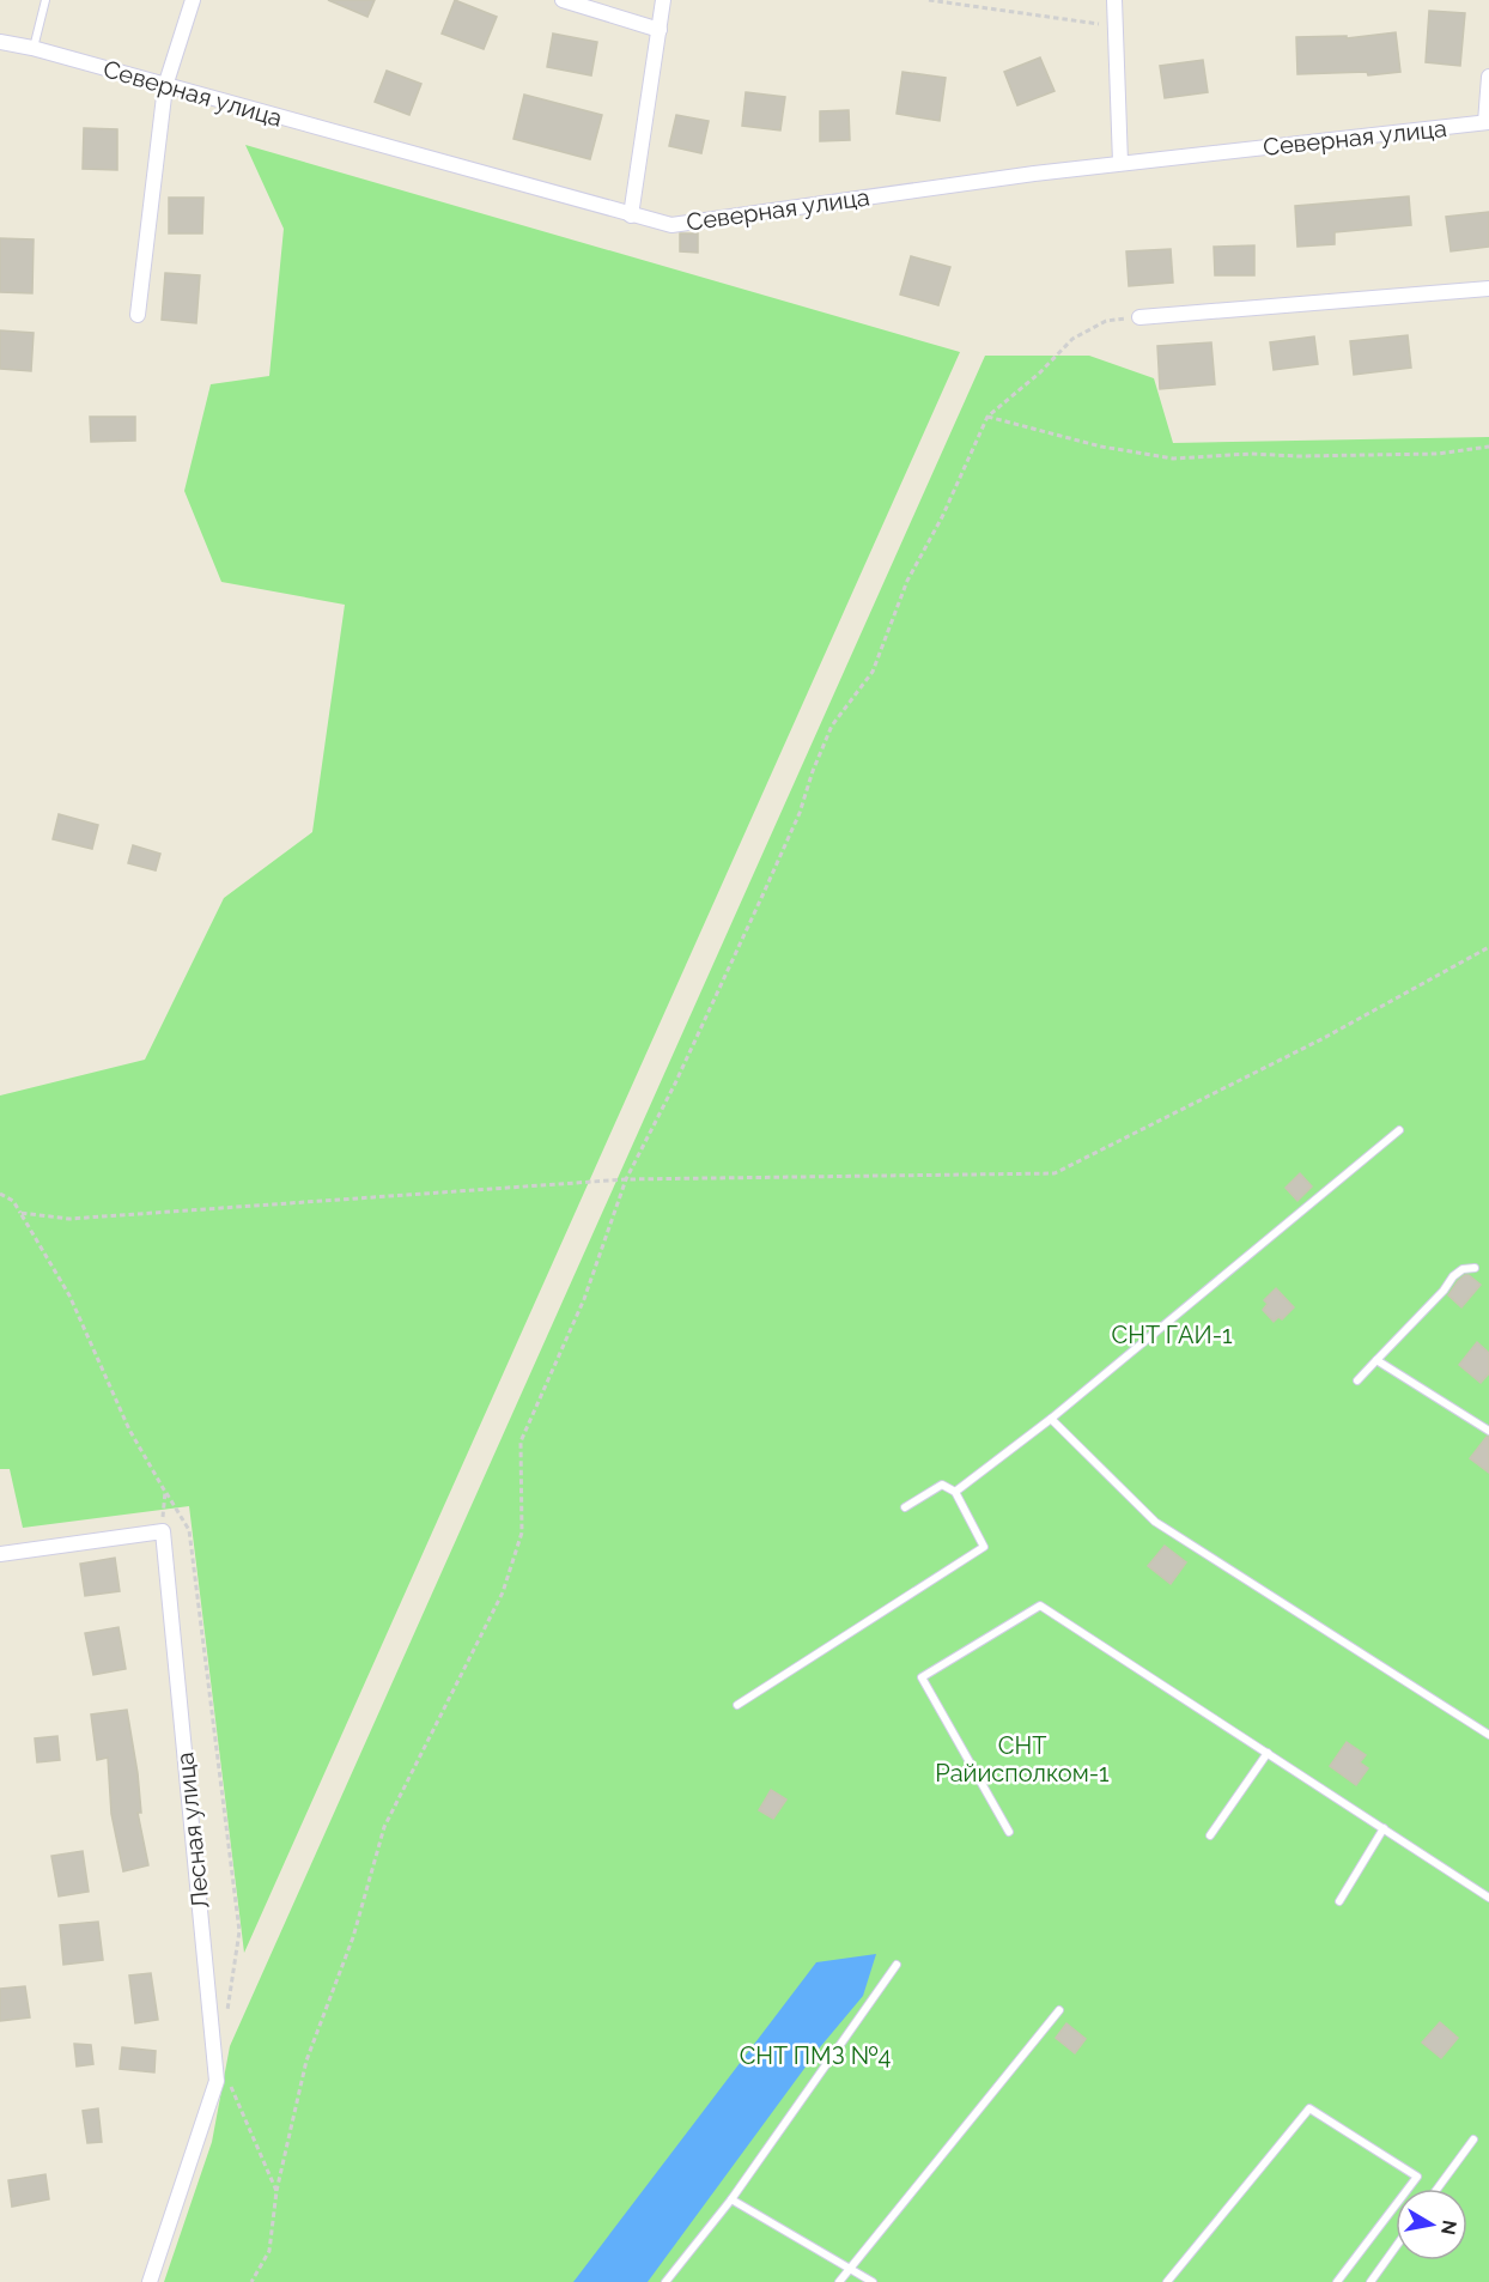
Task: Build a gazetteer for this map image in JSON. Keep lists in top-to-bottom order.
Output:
{
  "streets": {
    "street": ["Северная улица", "Лесная улица"]
  },
  "parks": ["СНТ ГАИ-1", "СНТ Райисполком-1", "СНТ ПМЗ №4"],
  "north": "right"
}
